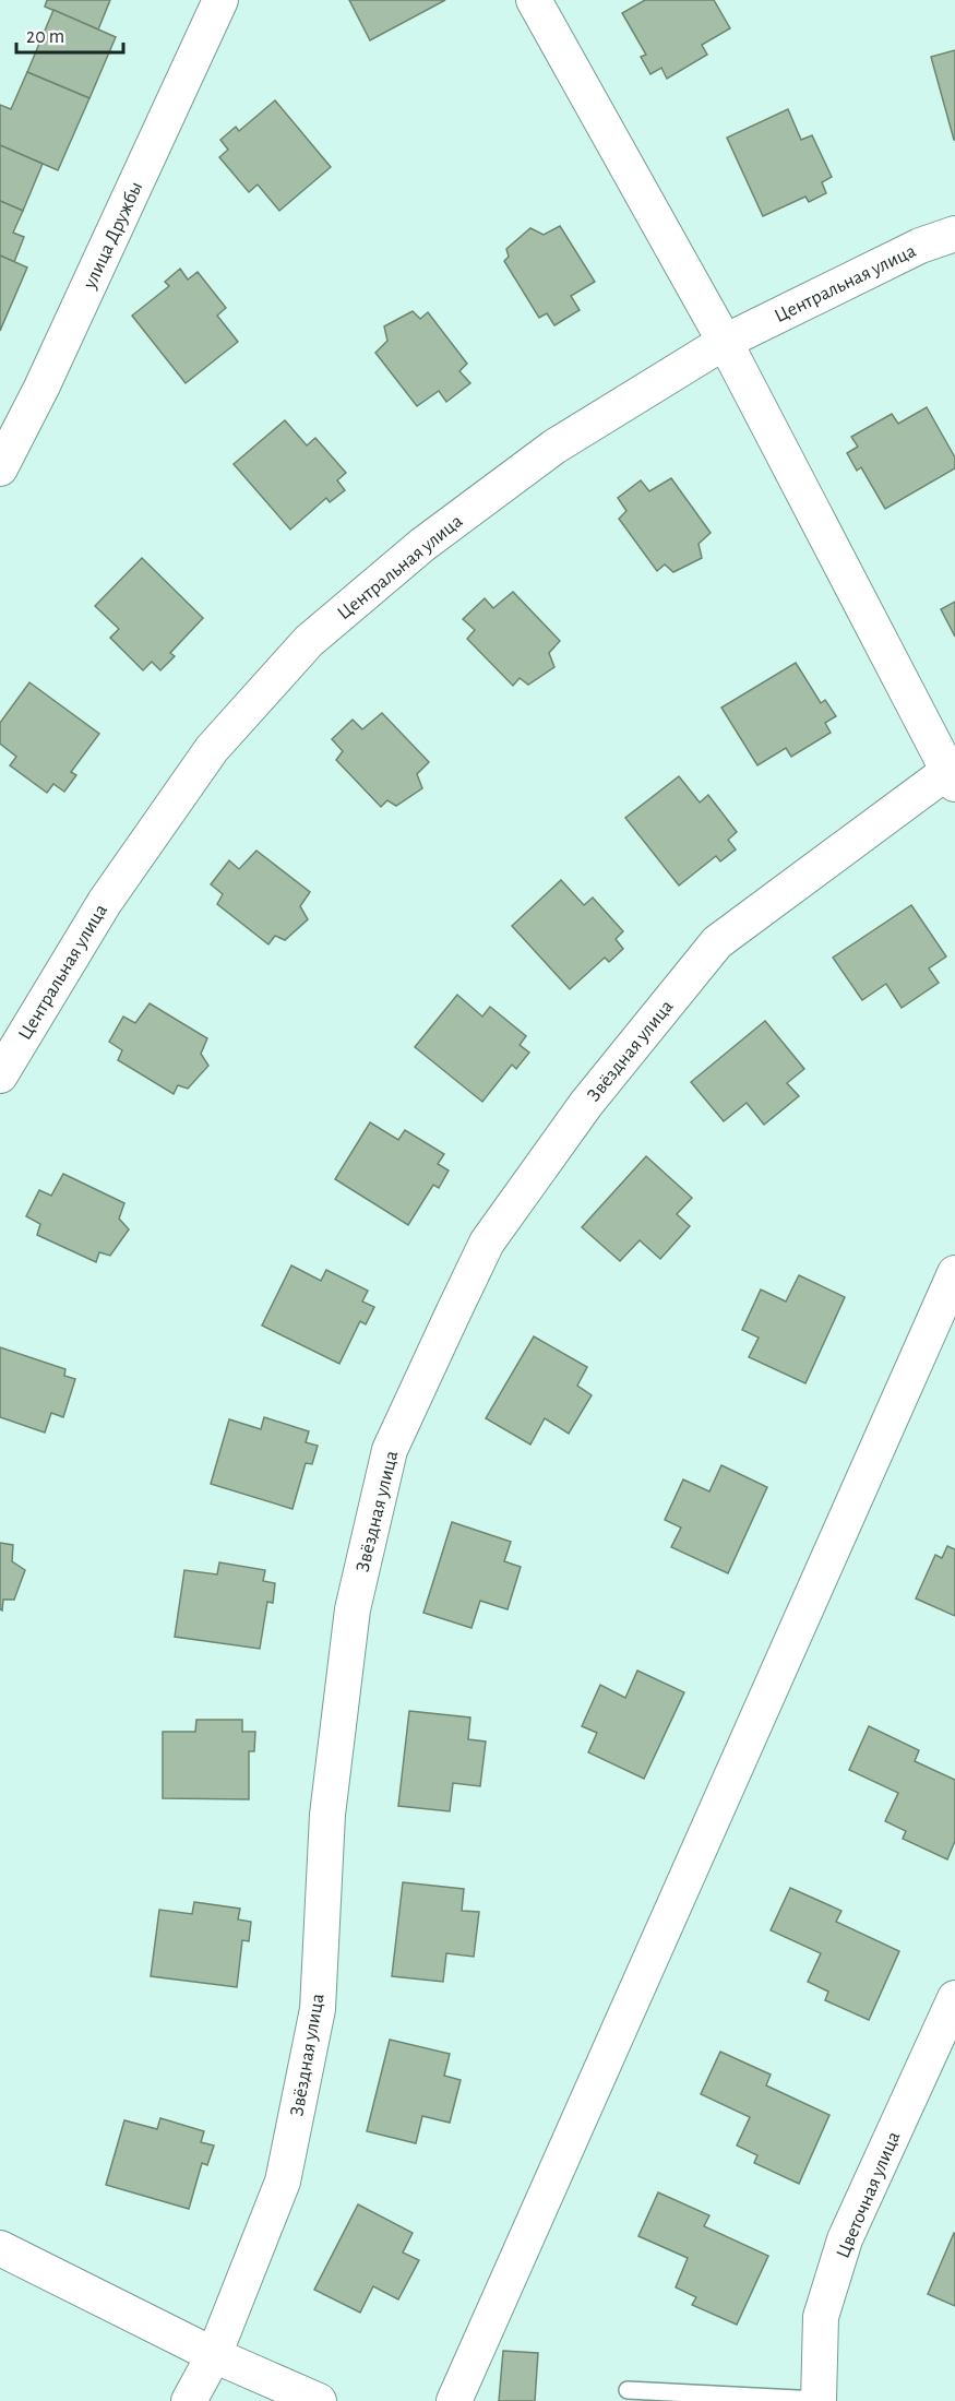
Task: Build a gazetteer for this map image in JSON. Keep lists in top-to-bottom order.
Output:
{
  "streets": {
    "street": [
      "улица Дружбы",
      "Центральная улица",
      "Звёздная улица",
      "Цветочная улица"
    ]
  },
  "scale_bar": "20 m"
}
